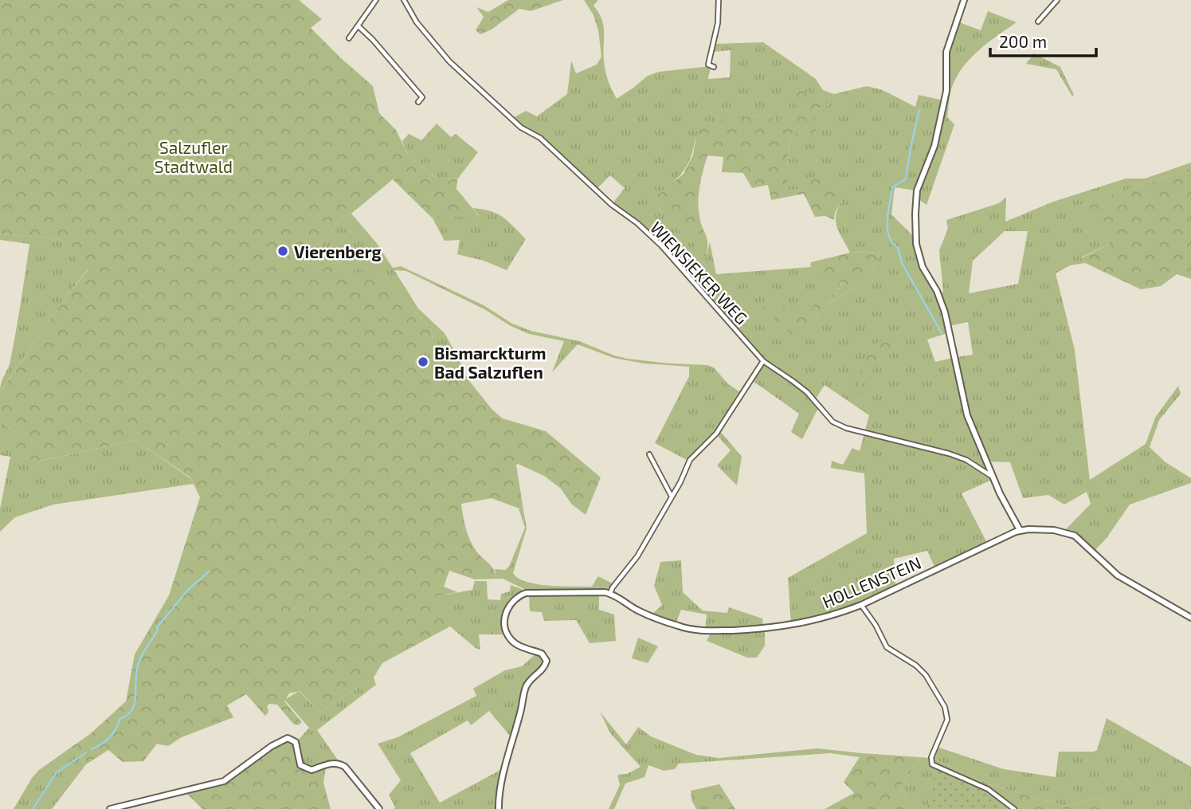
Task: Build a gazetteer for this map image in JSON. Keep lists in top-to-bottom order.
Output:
{
  "streets": {
    "main road": ["HOLLENSTEIN"],
    "street": ["WIENSIEKER WEG"]
  },
  "parks": ["Salzufler Stadtwald"],
  "places": ["Vierenberg", "Bismarckturm Bad Salzuflen"],
  "scale_bar": "200 m"
}
